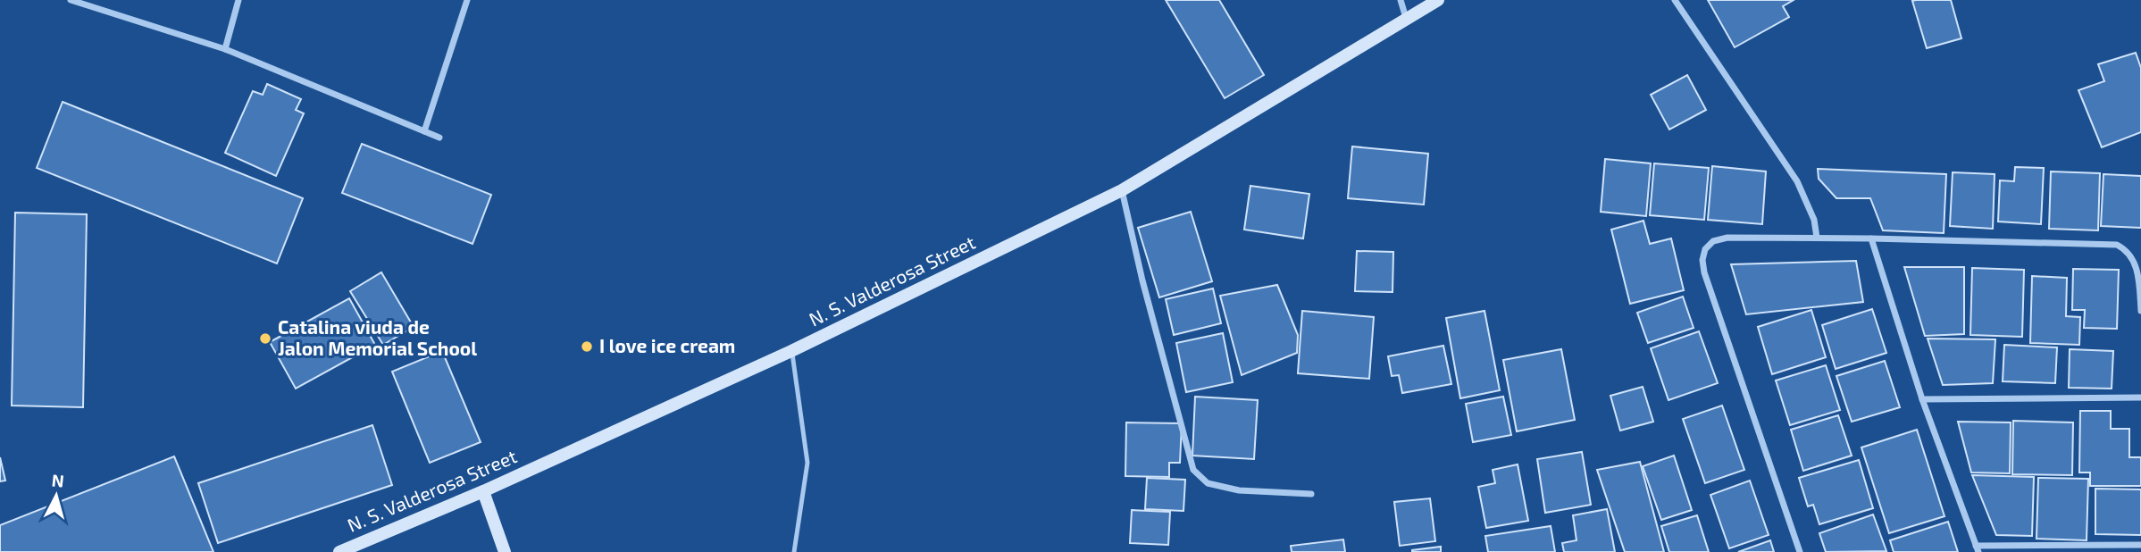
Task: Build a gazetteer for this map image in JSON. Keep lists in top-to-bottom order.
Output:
{
  "streets": {
    "main road": ["N. S. Valderosa Street"]
  },
  "places": ["Catalina viuda de Jalon Memorial School", "I love ice cream"],
  "north": "top"
}
